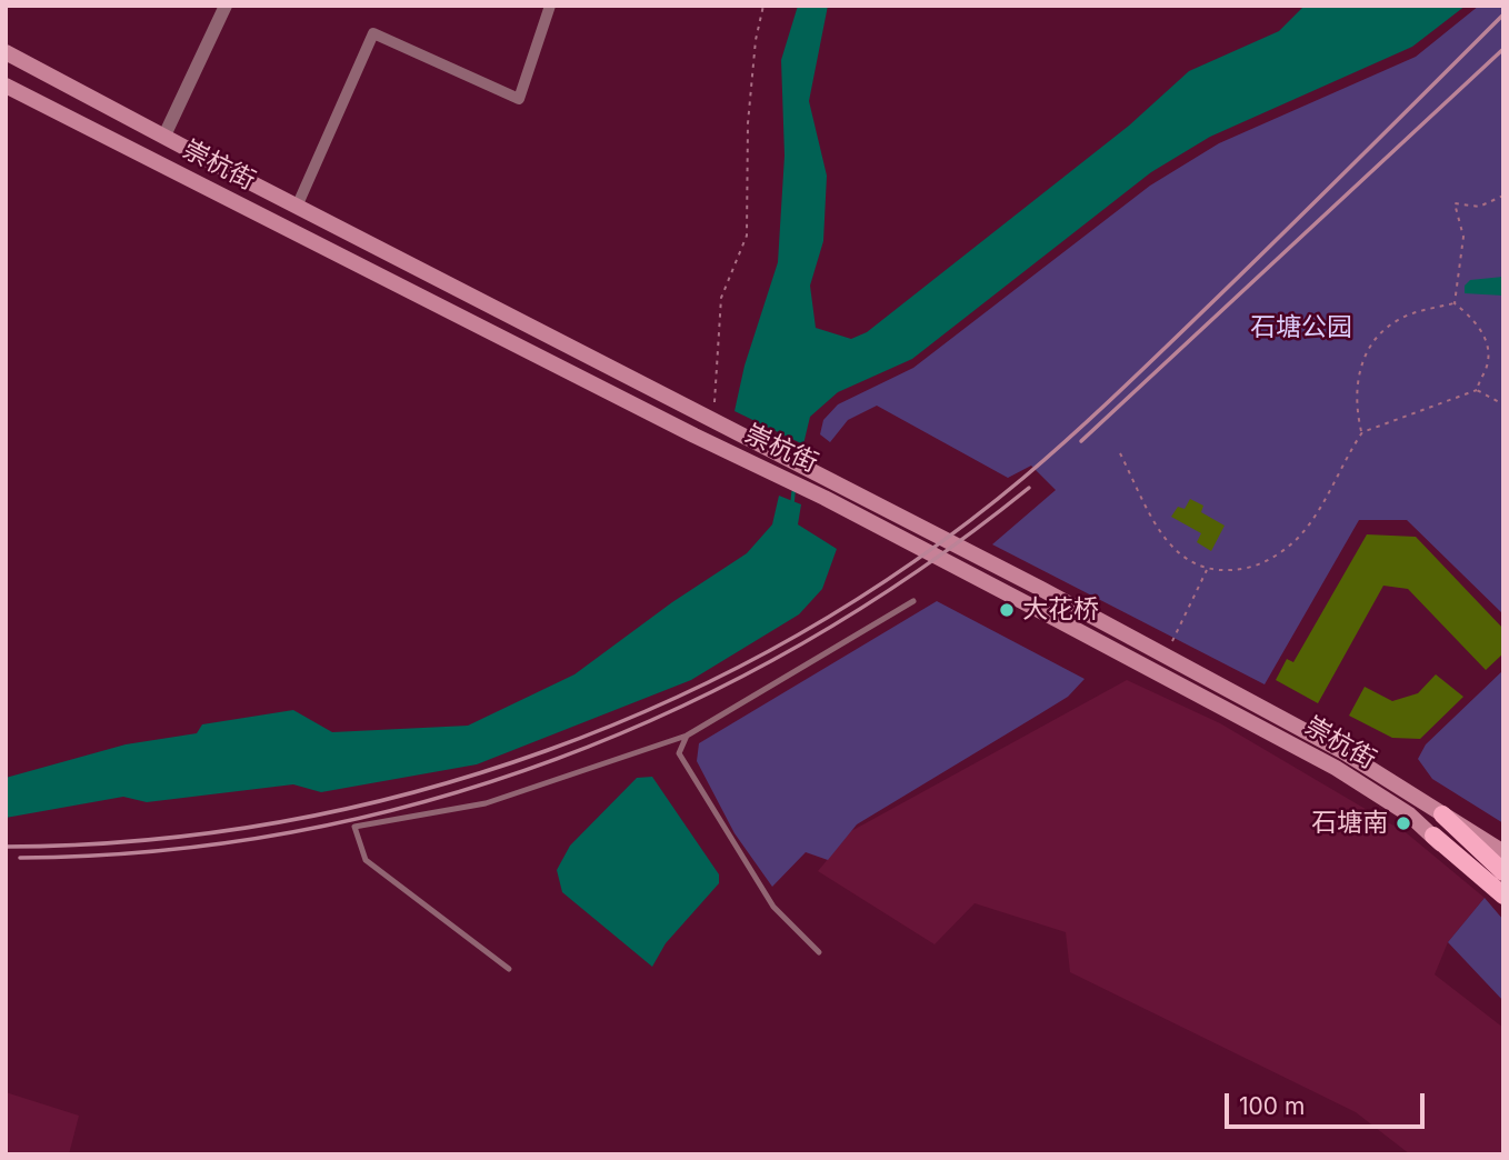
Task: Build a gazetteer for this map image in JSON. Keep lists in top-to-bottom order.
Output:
{
  "streets": {
    "main road": ["崇杭街"]
  },
  "parks": ["石塘公园"],
  "places": ["大花桥", "石塘南"],
  "scale_bar": "100 m"
}
